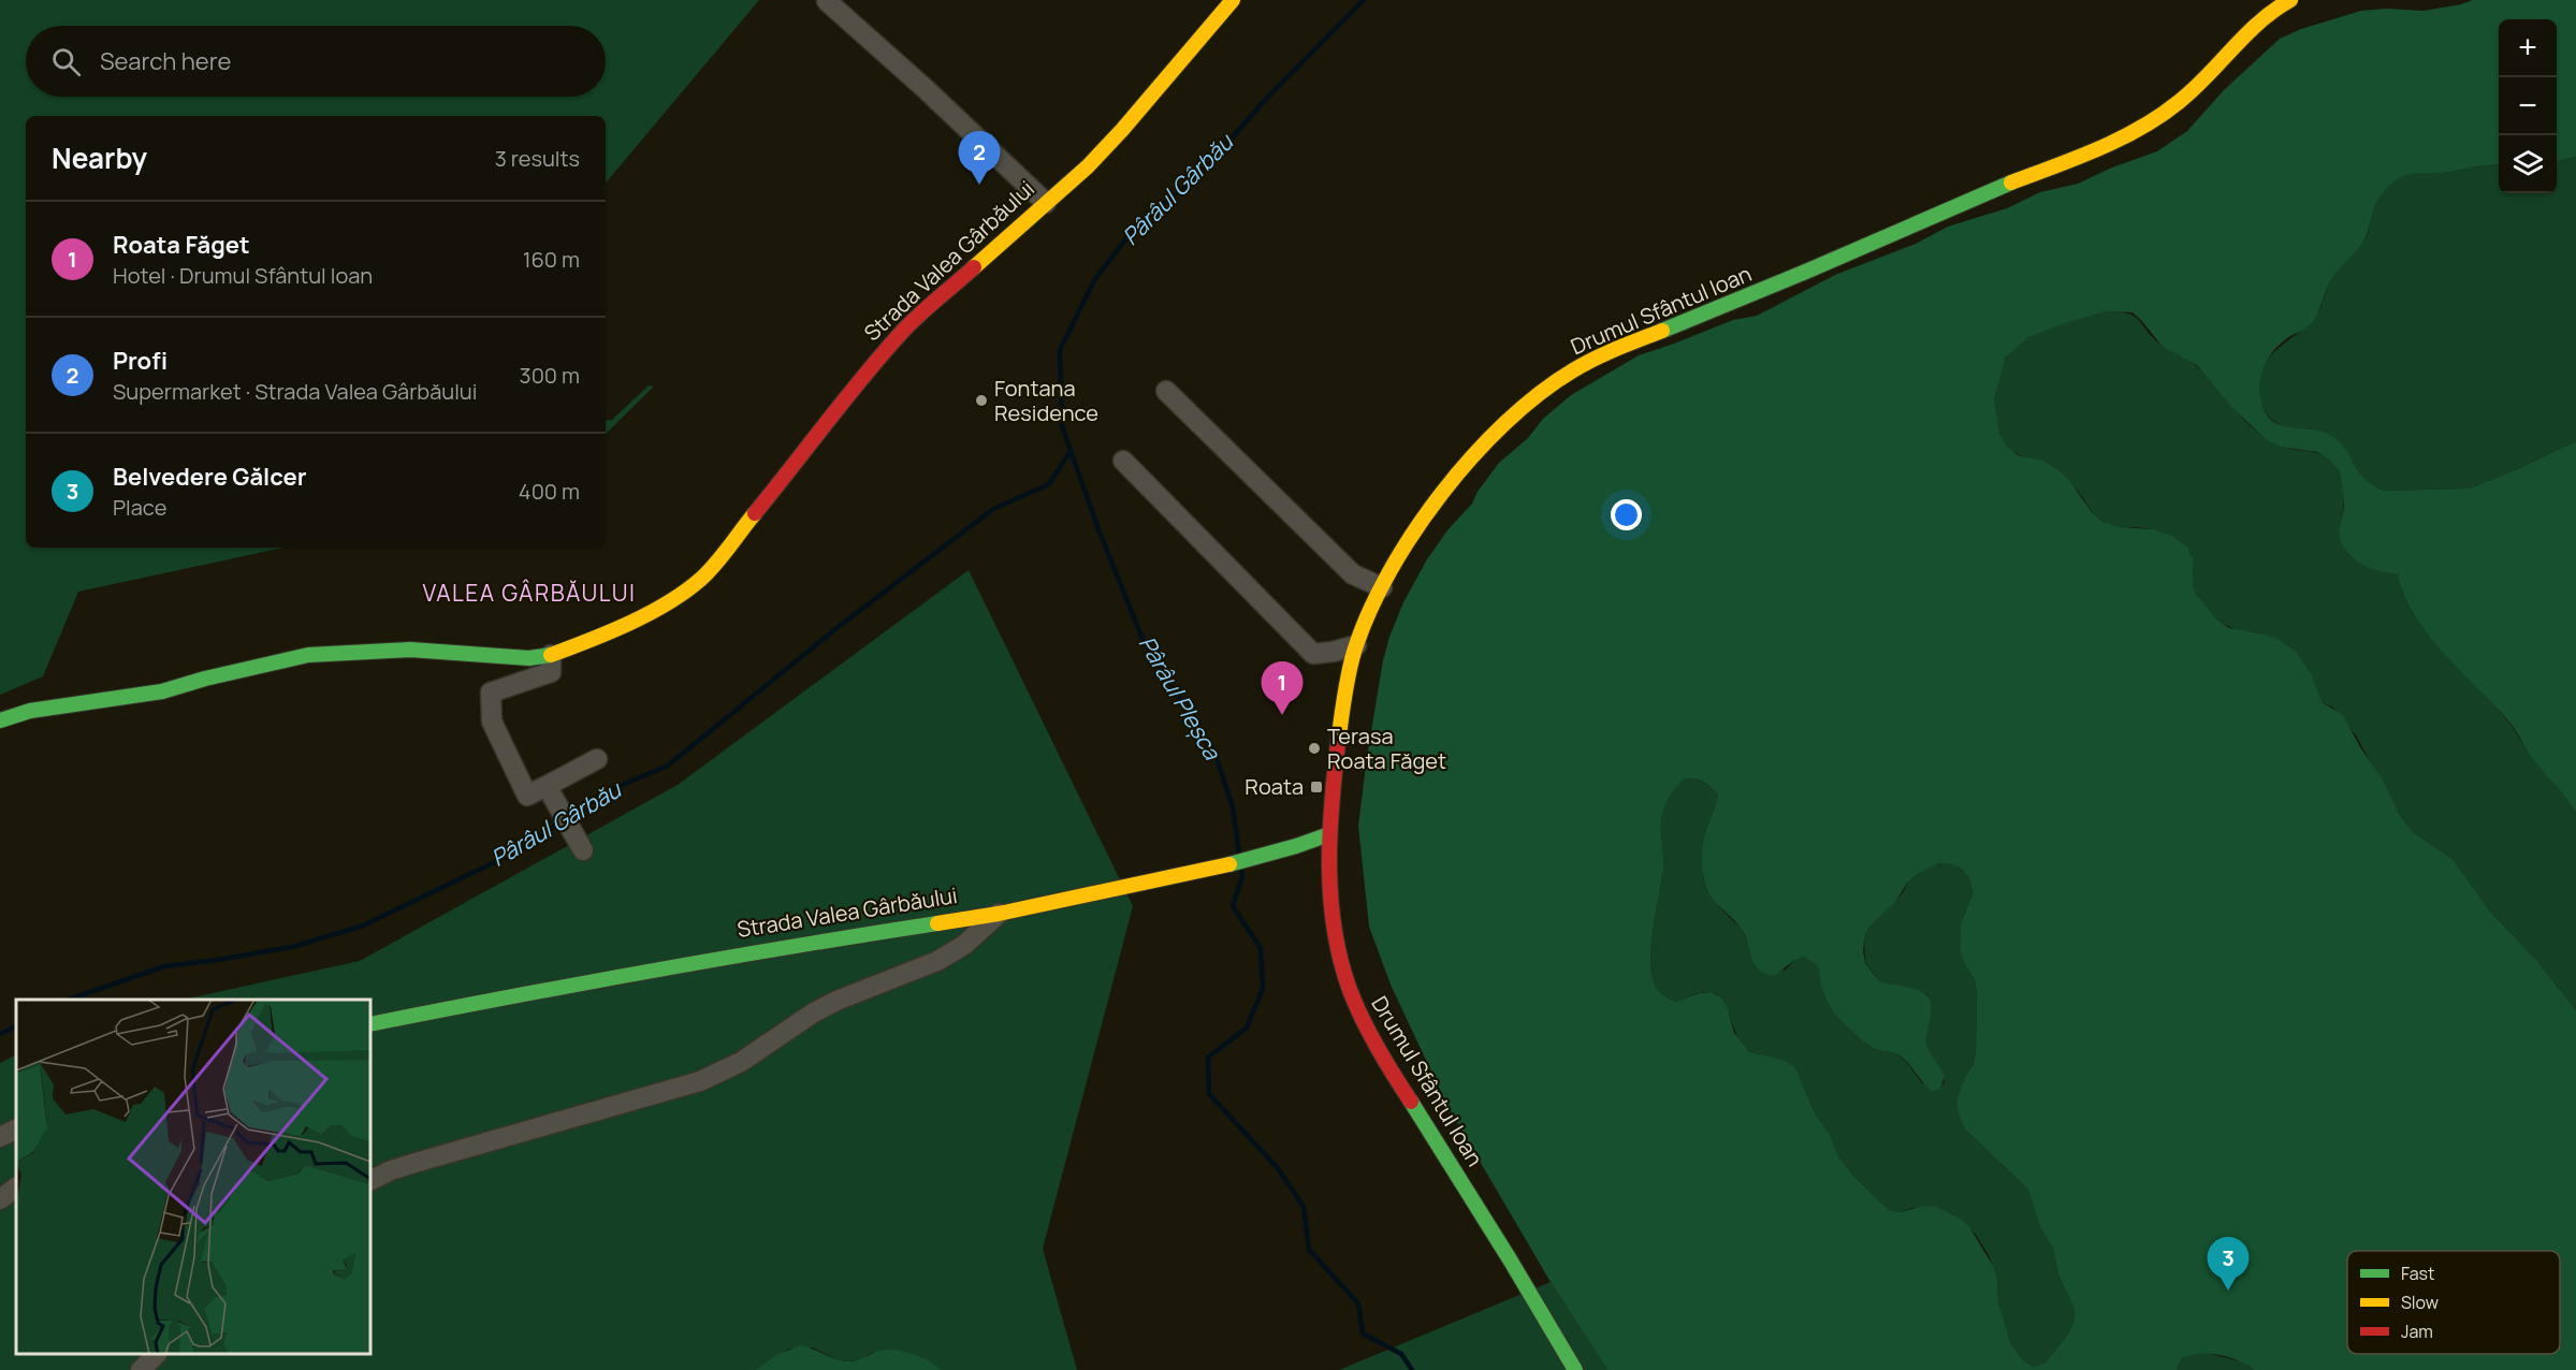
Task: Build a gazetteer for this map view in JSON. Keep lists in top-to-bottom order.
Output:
{
  "streets": {
    "street": ["Strada Valea Gârbăului", "Drumul Sfântul Ioan"]
  },
  "crossings": [
    ["Strada Valea Gârbăului", "Drumul Sfântul Ioan"]
  ],
  "districts": ["VALEA GÂRBĂULUI"],
  "water": ["Pârâul Gârbău", "Pârâul Pleșca"],
  "places": {
    "other": ["Fontana Residence", "Terasa Roata Făget"],
    "transit": ["Roata"]
  },
  "legend": ["Fast", "Slow", "Jam"],
  "page": {
    "map_buttons": ["+", "−"],
    "search": "Search here",
    "heading": ["Nearby", "3 results"],
    "pins": ["2", "1", "3"],
    "list": [
      {
        "mark": "1",
        "name": "Roata Făget",
        "note": "Hotel · Drumul Sfântul Ioan",
        "value": "160 m"
      },
      {
        "mark": "2",
        "name": "Profi",
        "note": "Supermarket · Strada Valea Gârbăului",
        "value": "300 m"
      },
      {
        "mark": "3",
        "name": "Belvedere Gălcer",
        "note": "Place",
        "value": "400 m"
      }
    ]
  }
}
